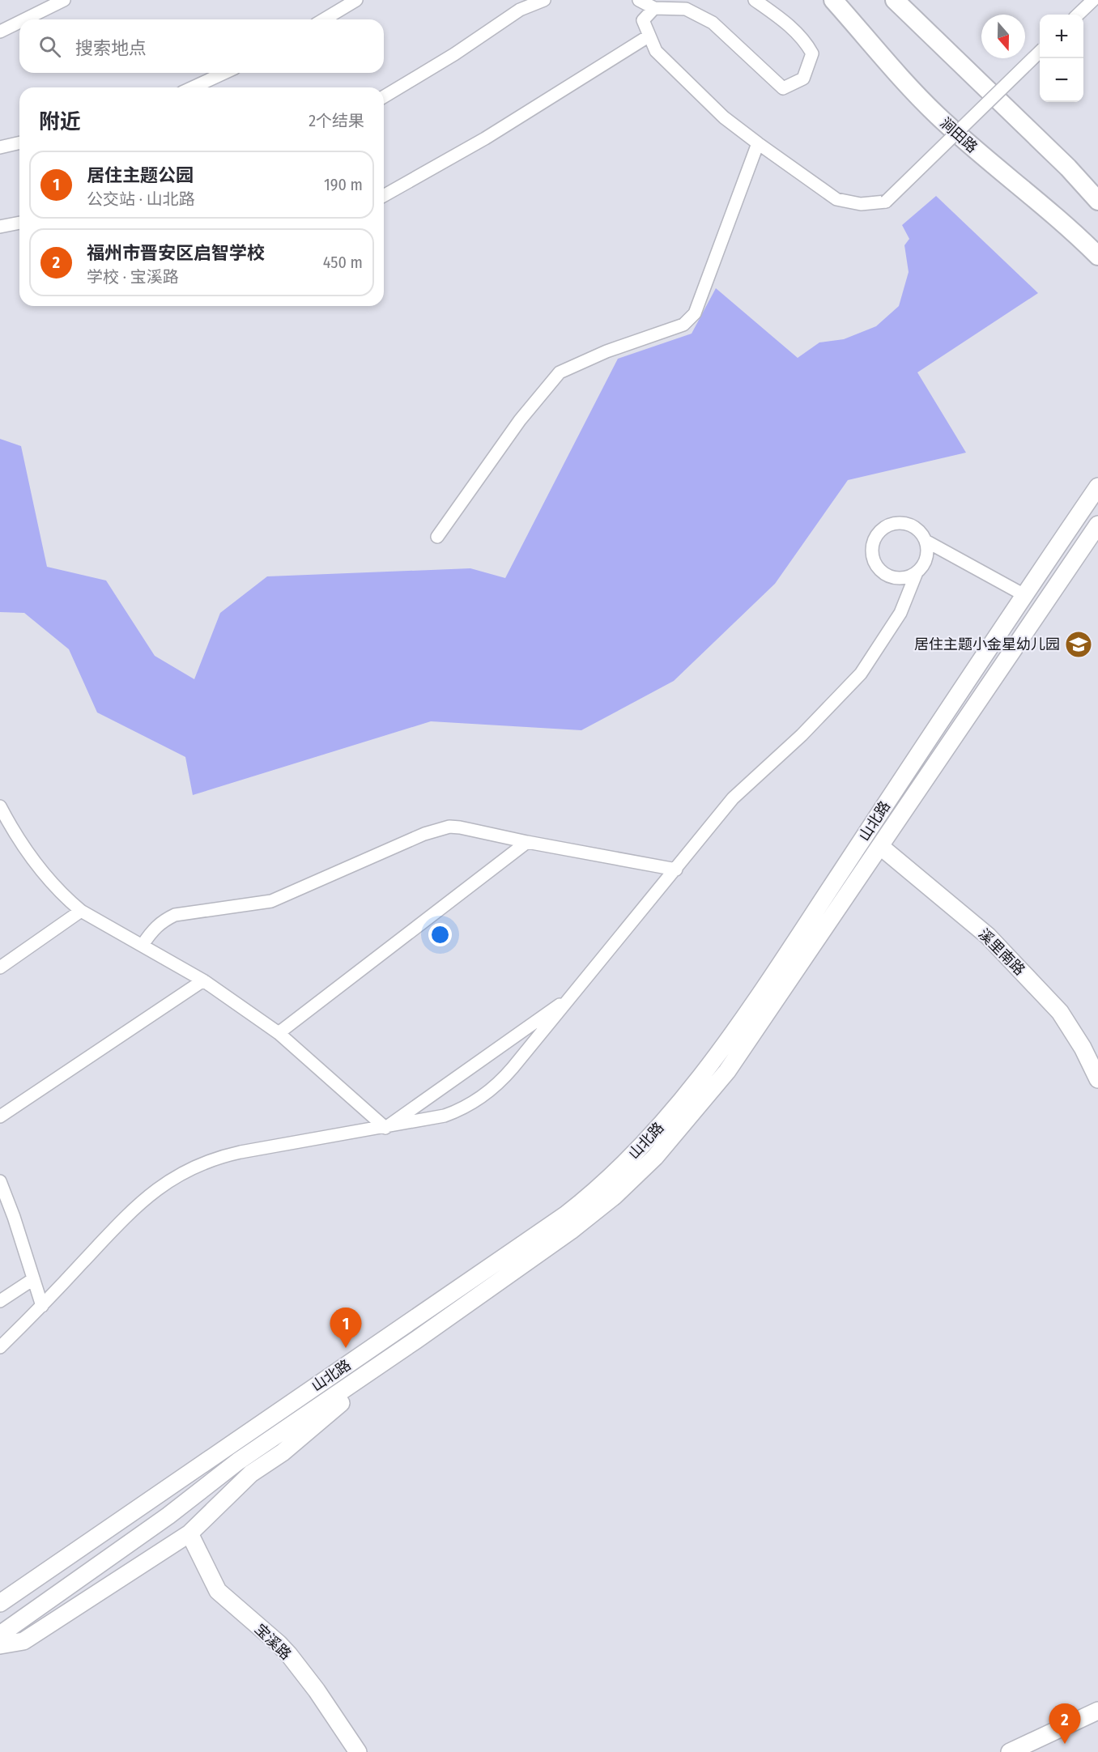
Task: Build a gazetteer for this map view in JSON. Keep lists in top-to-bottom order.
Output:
{
  "streets": {
    "main road": [
      "涧田路",
      "山北路",
      "溪里南路",
      "宝溪路"
    ]
  },
  "crossings": [
    ["山北路", "溪里南路"]
  ],
  "places": {
    "school or university": ["居住主题小金星幼儿园"]
  },
  "north": "bottom",
  "page": {
    "map_buttons": ["+", "−"],
    "search": "搜索地点",
    "heading": ["附近", "2个结果"],
    "list": [
      {
        "mark": "1",
        "name": "居住主题公园",
        "note": "公交站 · 山北路",
        "value": "190 m"
      },
      {
        "mark": "2",
        "name": "福州市晋安区启智学校",
        "note": "学校 · 宝溪路",
        "value": "450 m"
      }
    ],
    "pins": ["1", "2"]
  }
}
